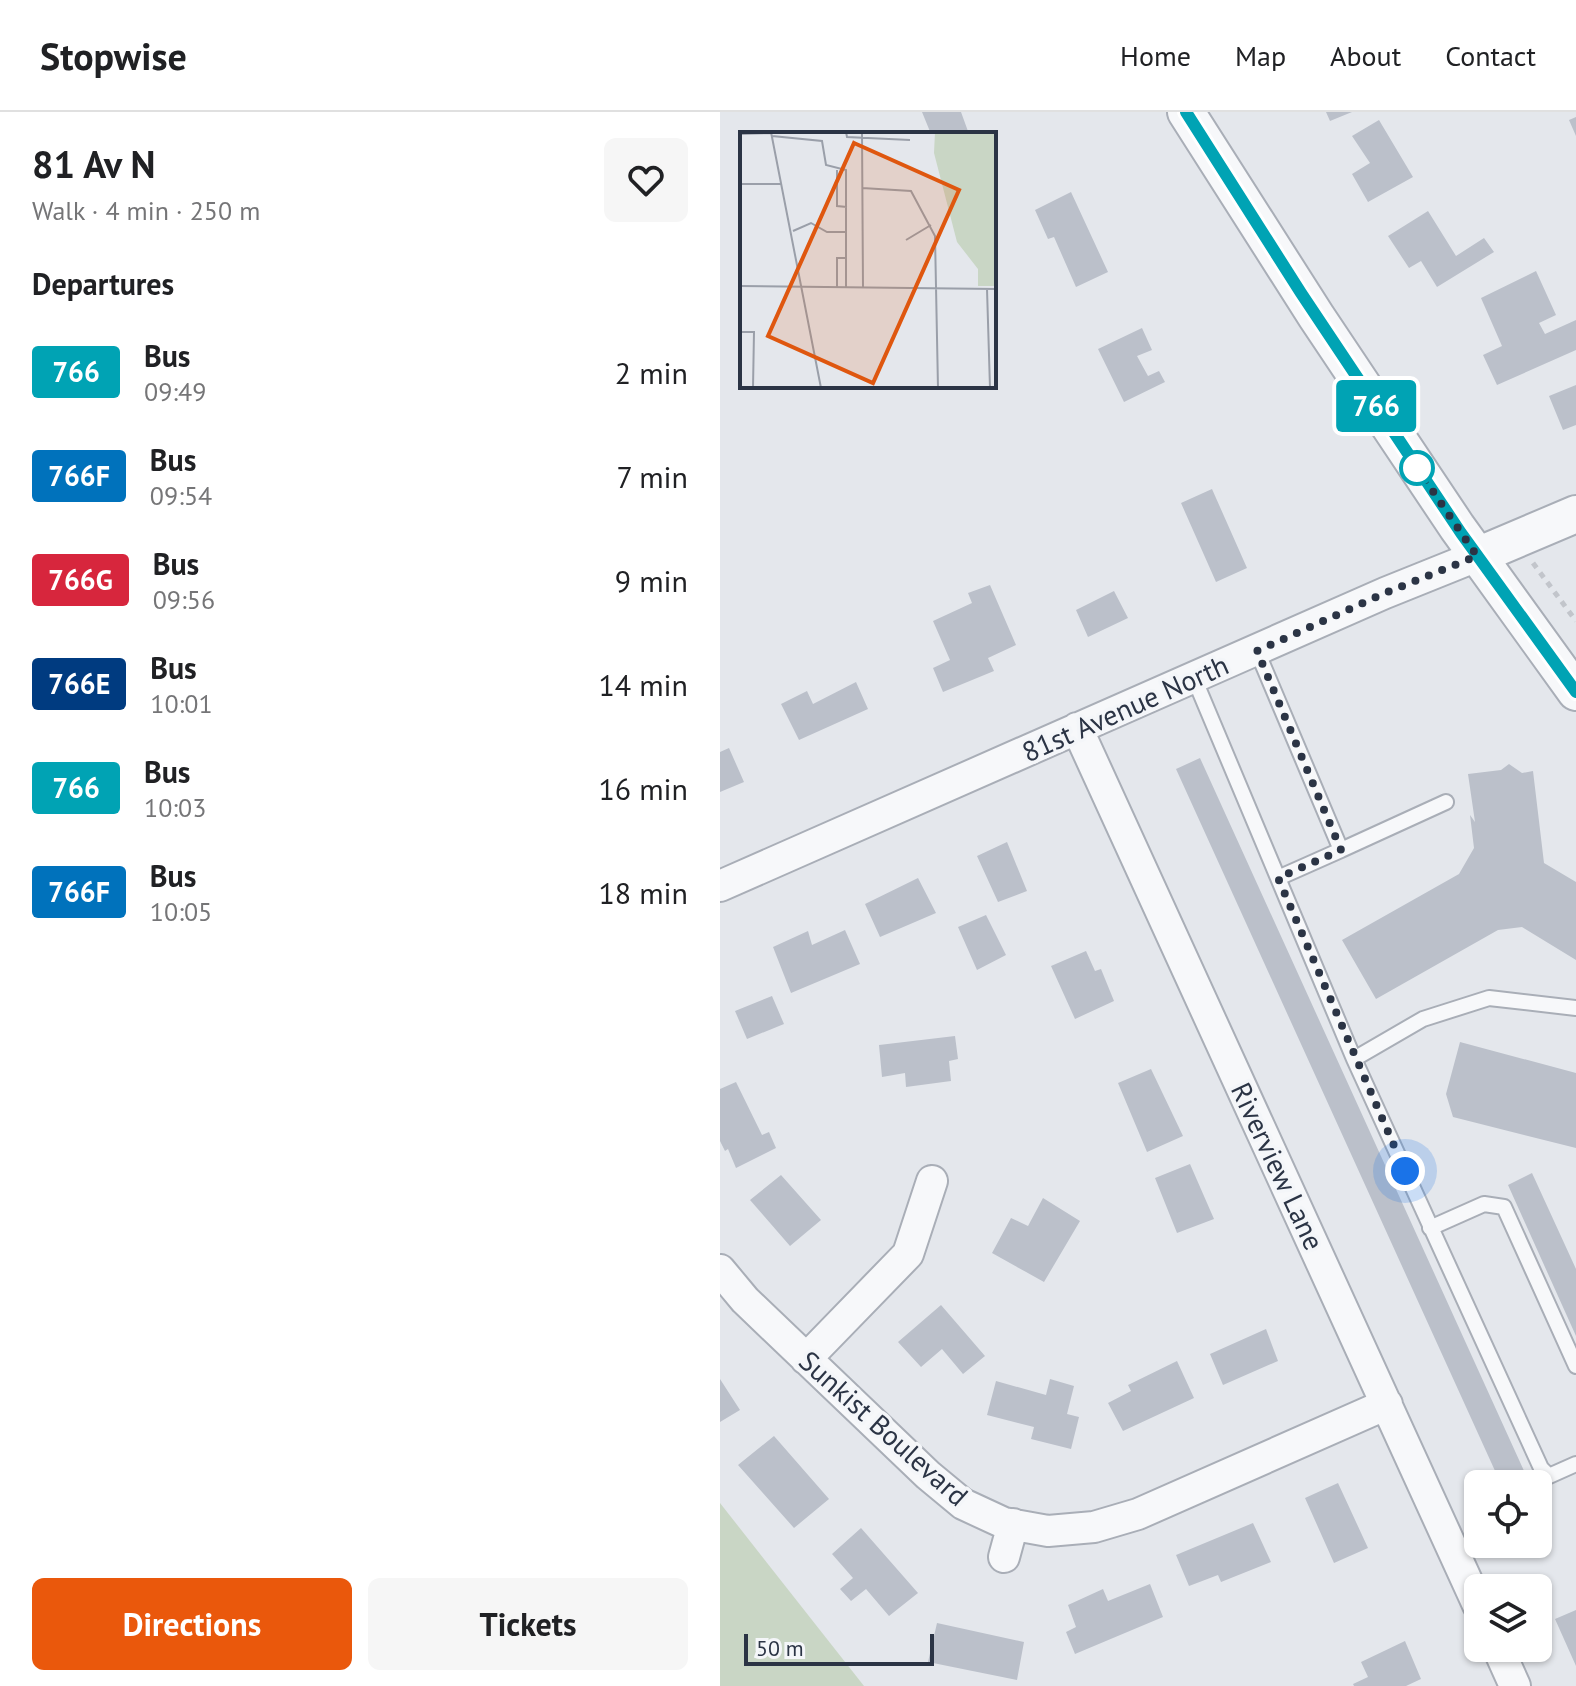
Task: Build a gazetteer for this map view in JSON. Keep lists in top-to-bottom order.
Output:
{
  "streets": {
    "street": ["81st Avenue North", "Riverview Lane", "Sunkist Boulevard"]
  },
  "crossings": [
    ["81st Avenue North", "Riverview Lane"],
    ["Riverview Lane", "Sunkist Boulevard"]
  ],
  "lines": ["bus line 766"],
  "scale_bar": "50 m",
  "page": {
    "header": "Stopwise",
    "nav": [
      "Home",
      "Map",
      "About",
      "Contact"
    ],
    "heading": [
      ["81 Av N", "Walk · 4 min · 250 m"],
      "Departures"
    ],
    "on_map": "766",
    "list": [
      {
        "mark": "766",
        "name": "Bus",
        "note": "09:49",
        "value": "2 min"
      },
      {
        "mark": "766F",
        "name": "Bus",
        "note": "09:54",
        "value": "7 min"
      },
      {
        "mark": "766G",
        "name": "Bus",
        "note": "09:56",
        "value": "9 min"
      },
      {
        "mark": "766E",
        "name": "Bus",
        "note": "10:01",
        "value": "14 min"
      },
      {
        "mark": "766",
        "name": "Bus",
        "note": "10:03",
        "value": "16 min"
      },
      {
        "mark": "766F",
        "name": "Bus",
        "note": "10:05",
        "value": "18 min"
      }
    ],
    "buttons": ["Directions", "Tickets"],
    "scale": "50 m"
  }
}
